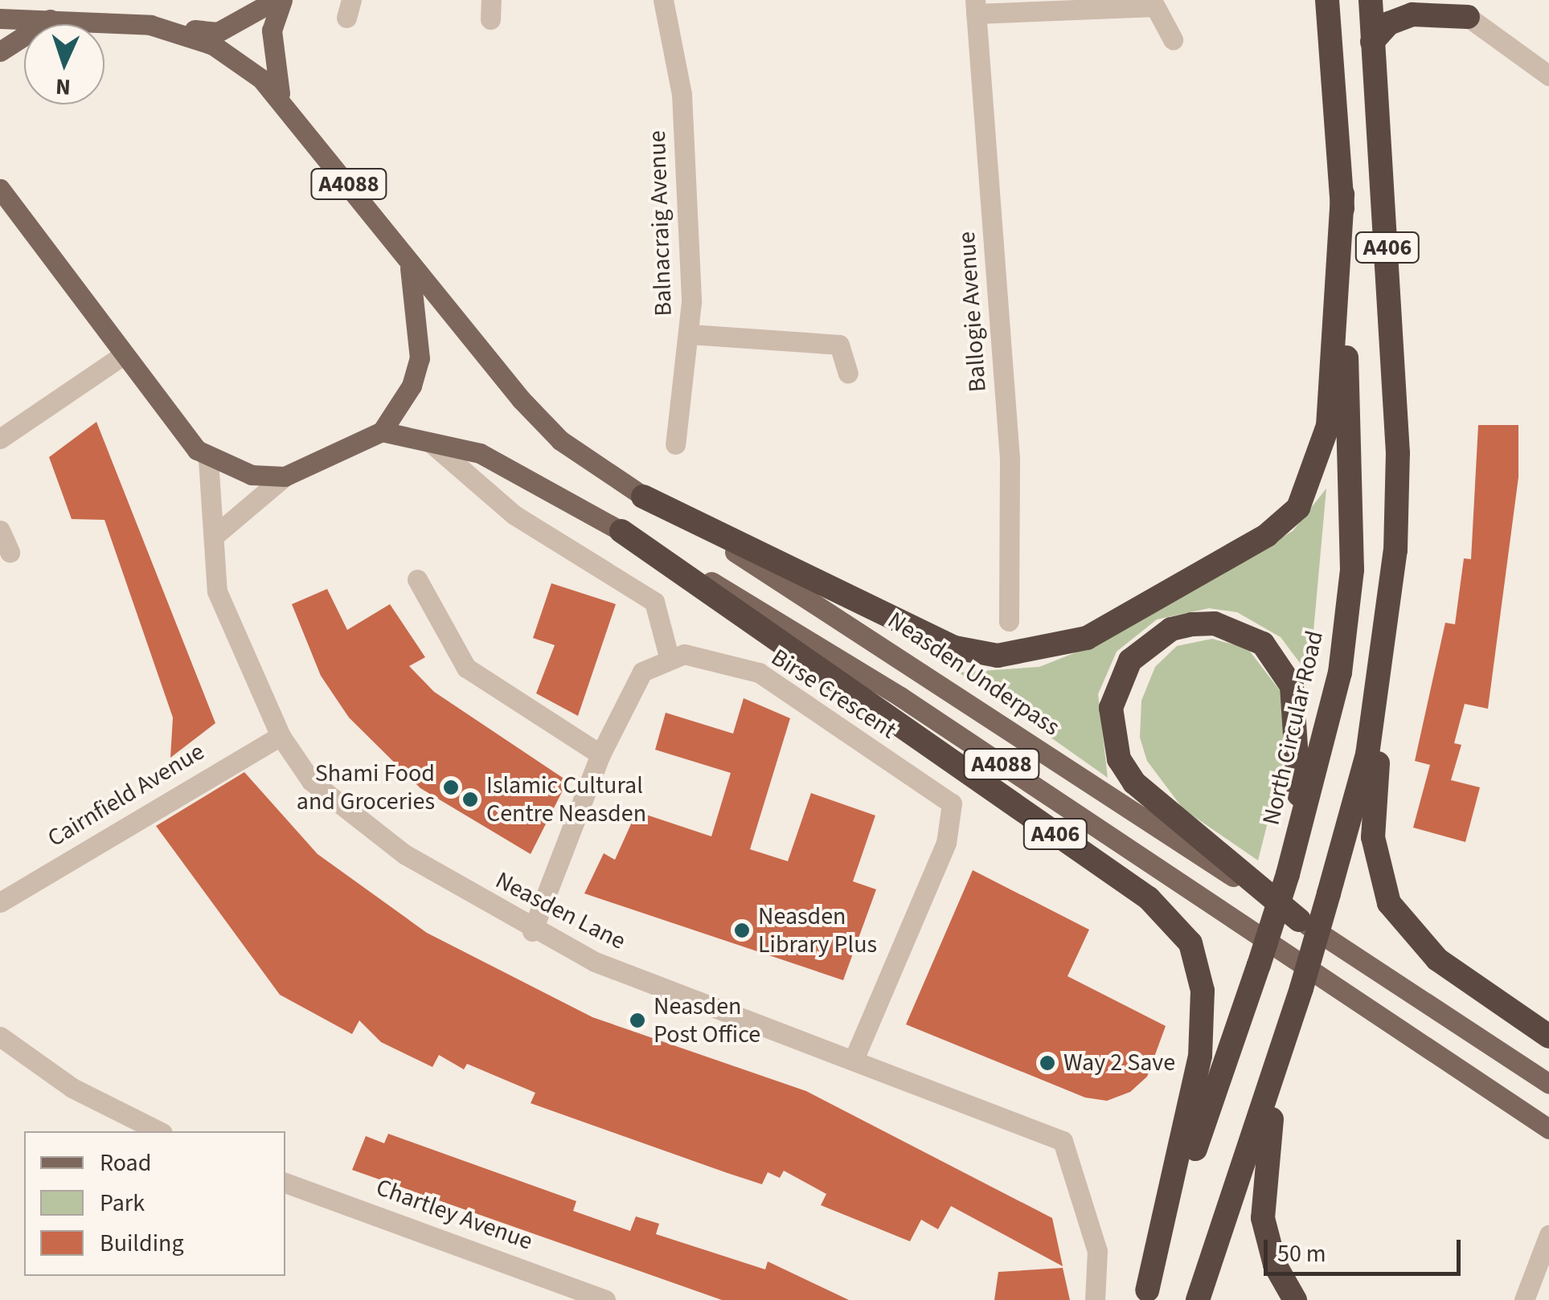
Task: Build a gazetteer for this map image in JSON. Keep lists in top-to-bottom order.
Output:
{
  "streets": {
    "highway": ["A406", "North Circular Road"],
    "main road": ["A4088", "Neasden Underpass"],
    "street": [
      "Balnacraig Avenue",
      "Ballogie Avenue",
      "Birse Crescent",
      "Cairnfield Avenue",
      "Neasden Lane",
      "Chartley Avenue"
    ]
  },
  "crossings": [
    ["A4088", "A406"],
    ["A4088", "Neasden Underpass"],
    ["A406", "Neasden Underpass"],
    ["A406", "North Circular Road"],
    ["Birse Crescent", "Neasden Lane"],
    ["Cairnfield Avenue", "Neasden Lane"]
  ],
  "places": [
    "Shami Food and Groceries",
    "Islamic Cultural Centre Neasden",
    "Neasden Library Plus",
    "Neasden Post Office",
    "Way 2 Save"
  ],
  "legend": ["Road", "Park", "Building"],
  "scale_bar": "50 m",
  "north": "bottom"
}
